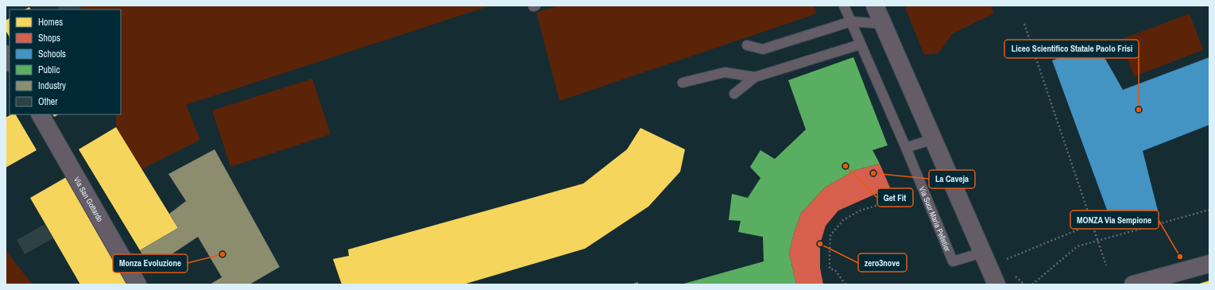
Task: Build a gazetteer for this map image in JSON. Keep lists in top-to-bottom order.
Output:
{
  "streets": {
    "street": ["Via San Gottardo"],
    "lane": ["Via Suor Maria Pelletier"]
  },
  "places": [
    "Liceo Scientifico Statale Paolo Frisi",
    "Get Fit",
    "La Caveja",
    "zero3nove",
    "Monza Evoluzione",
    "MONZA Via Sempione"
  ],
  "legend": [
    "Homes",
    "Shops",
    "Schools",
    "Public",
    "Industry",
    "Other"
  ]
}
